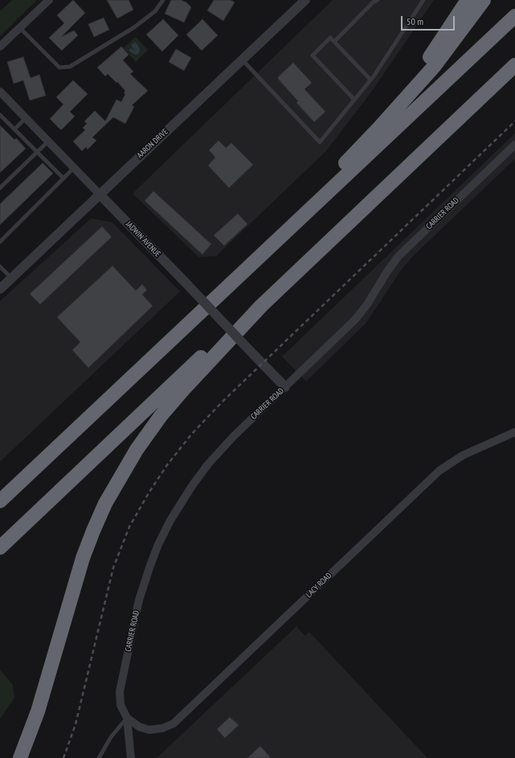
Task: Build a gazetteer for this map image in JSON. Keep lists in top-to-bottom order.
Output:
{
  "streets": {
    "street": [
      "AARON DRIVE",
      "CARRIER ROAD",
      "JADWIN AVENUE",
      "LACY ROAD"
    ]
  },
  "crossings": [
    ["AARON DRIVE", "JADWIN AVENUE"],
    ["CARRIER ROAD", "JADWIN AVENUE"],
    ["CARRIER ROAD", "LACY ROAD"]
  ],
  "scale_bar": "50 m"
}
